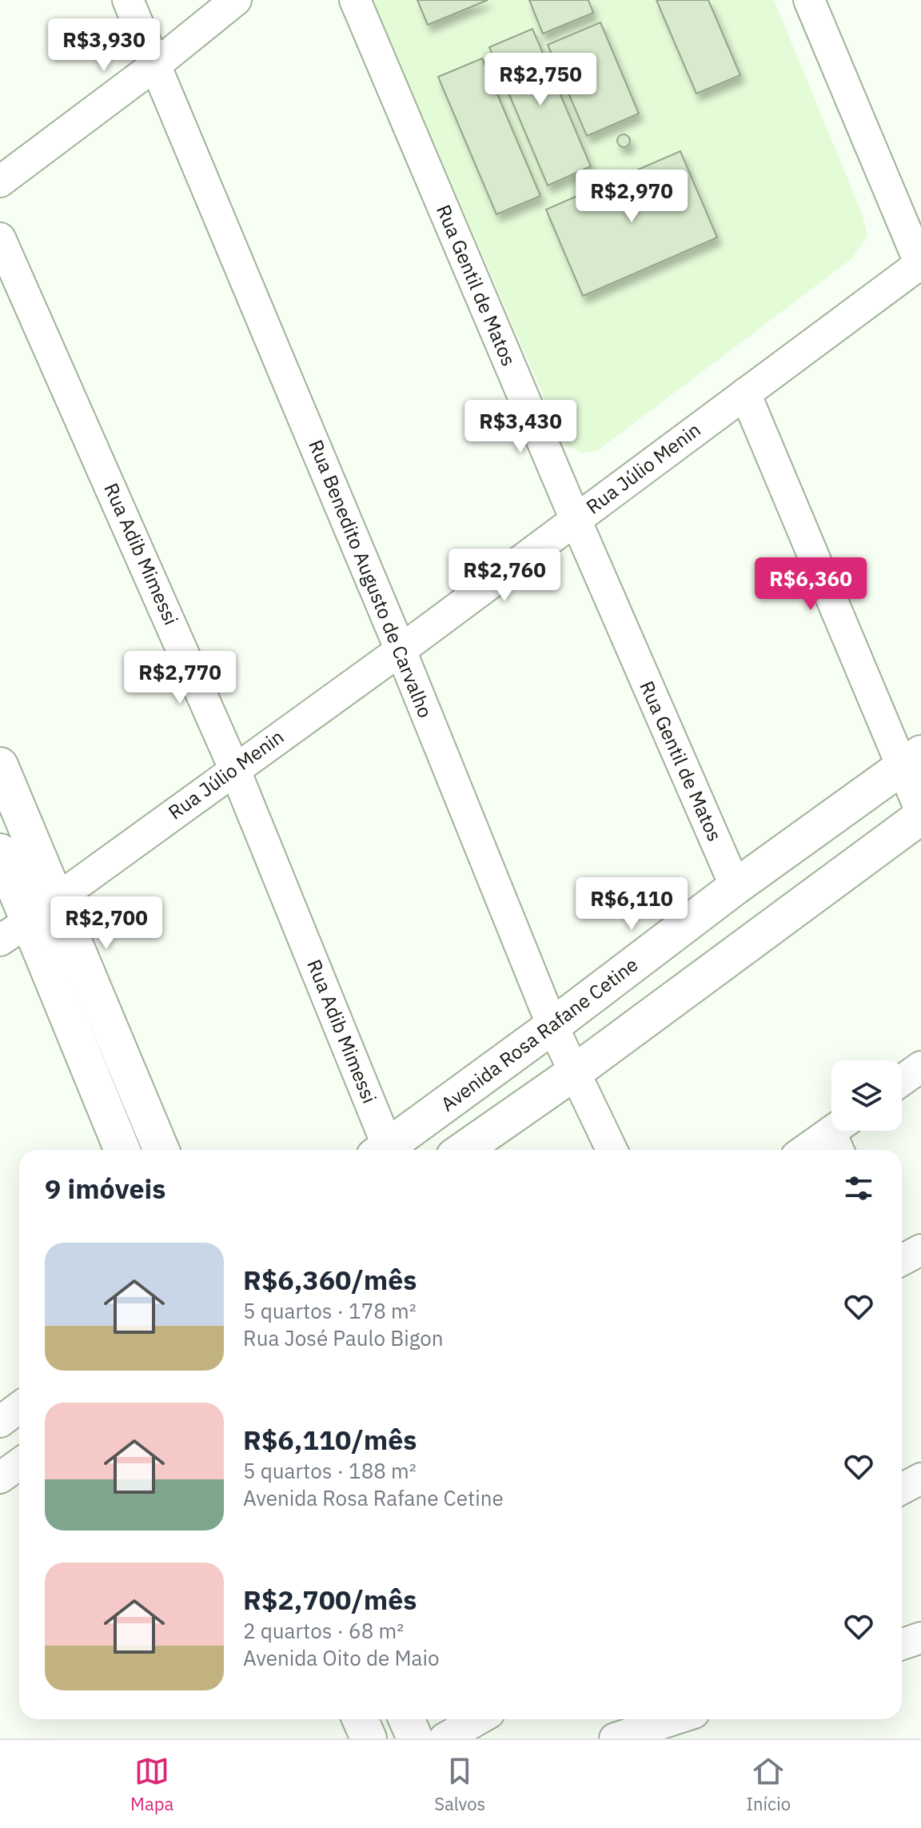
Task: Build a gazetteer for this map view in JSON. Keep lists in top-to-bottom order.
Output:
{
  "streets": {
    "street": [
      "Rua Gentil de Matos",
      "Rua Júlio Menin",
      "Rua Adib Mimessi",
      "Rua Benedito Augusto de Carvalho",
      "Avenida Rosa Rafane Cetine"
    ]
  },
  "crossings": [
    ["Rua Gentil de Matos", "Rua Júlio Menin"],
    ["Rua Gentil de Matos", "Avenida Rosa Rafane Cetine"],
    ["Rua Júlio Menin", "Rua Adib Mimessi"],
    ["Rua Júlio Menin", "Rua Benedito Augusto de Carvalho"],
    ["Rua Benedito Augusto de Carvalho", "Avenida Rosa Rafane Cetine"]
  ],
  "page": {
    "price": [
      "R$3,930",
      "R$2,750",
      "R$2,970",
      "R$3,430",
      "R$2,760",
      "R$6,360",
      "R$2,770",
      "R$6,110",
      "R$2,700"
    ],
    "heading": "9 imóveis",
    "list": [
      {
        "name": "R$6,360/mês",
        "note": "5 quartos · 178 m² · Rua José Paulo Bigon"
      },
      {
        "name": "R$6,110/mês",
        "note": "5 quartos · 188 m² · Avenida Rosa Rafane Cetine"
      },
      {
        "name": "R$2,700/mês",
        "note": "2 quartos · 68 m² · Avenida Oito de Maio"
      }
    ],
    "tabs": ["Mapa", "Salvos", "Início"]
  }
}
